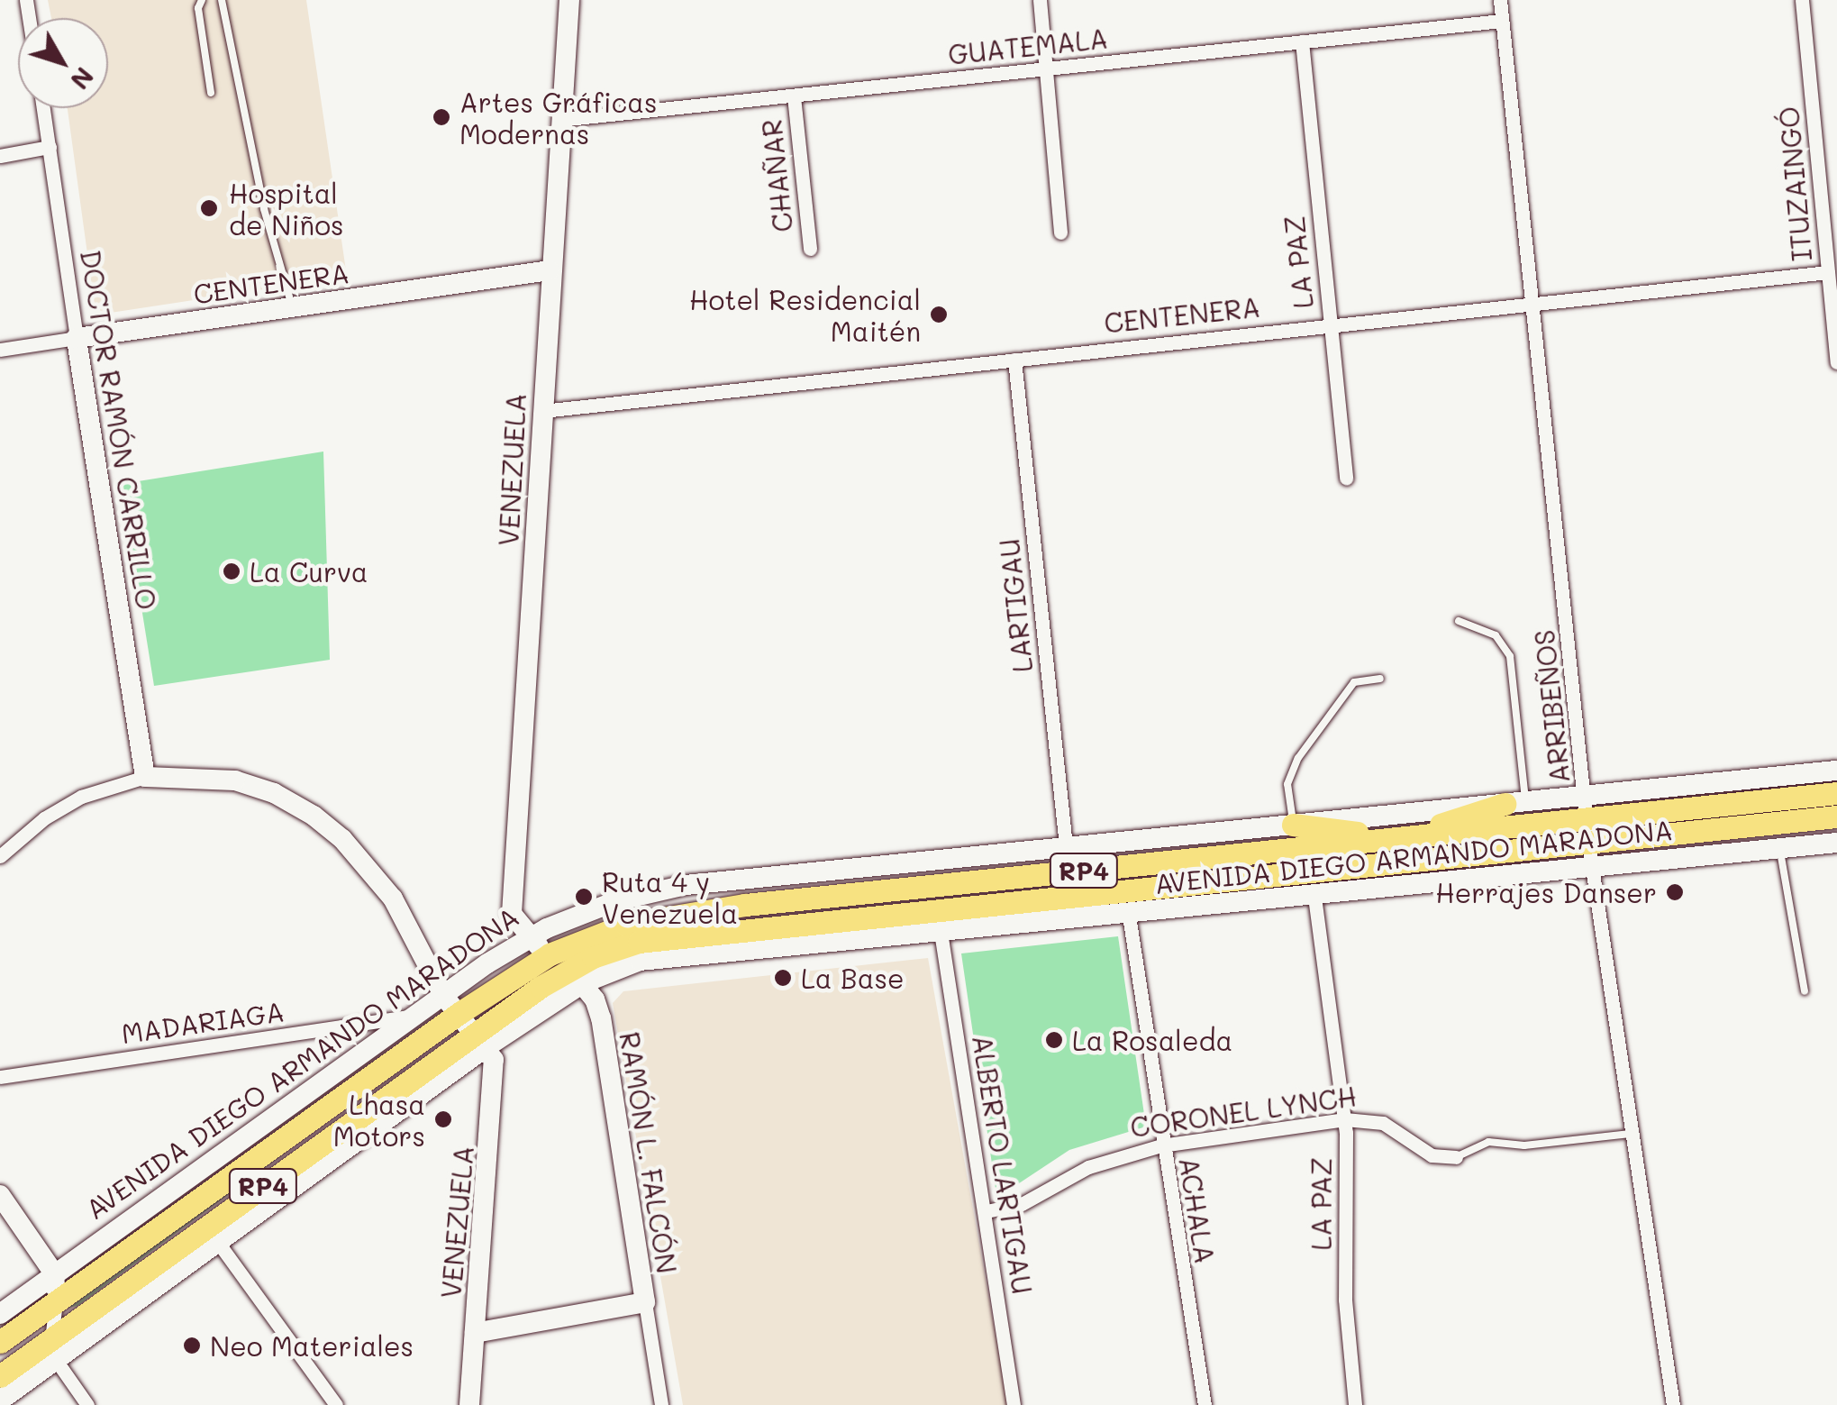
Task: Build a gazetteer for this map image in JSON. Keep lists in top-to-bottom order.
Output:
{
  "streets": {
    "main road": ["AVENIDA DIEGO ARMANDO MARADONA", "RP4"],
    "street": [
      "GUATEMALA",
      "CHAÑAR",
      "ITUZAINGÓ",
      "LA PAZ",
      "CENTENERA",
      "DOCTOR RAMÓN CARRILLO",
      "VENEZUELA",
      "LARTIGAU",
      "ARRIBEÑOS",
      "MADARIAGA",
      "CORONEL LYNCH",
      "RAMÓN L. FALCÓN",
      "ALBERTO LARTIGAU",
      "ACHALA"
    ]
  },
  "crossings": [
    ["GUATEMALA", "CHAÑAR"],
    ["GUATEMALA", "LA PAZ"],
    ["GUATEMALA", "VENEZUELA"],
    ["GUATEMALA", "ARRIBEÑOS"],
    ["ITUZAINGÓ", "CENTENERA"],
    ["LA PAZ", "CENTENERA"],
    ["LA PAZ", "AVENIDA DIEGO ARMANDO MARADONA"],
    ["LA PAZ", "CORONEL LYNCH"],
    ["CENTENERA", "DOCTOR RAMÓN CARRILLO"],
    ["CENTENERA", "VENEZUELA"],
    ["CENTENERA", "LARTIGAU"],
    ["CENTENERA", "ARRIBEÑOS"],
    ["VENEZUELA", "AVENIDA DIEGO ARMANDO MARADONA"],
    ["VENEZUELA", "RAMÓN L. FALCÓN"],
    ["LARTIGAU", "AVENIDA DIEGO ARMANDO MARADONA"],
    ["ARRIBEÑOS", "AVENIDA DIEGO ARMANDO MARADONA"],
    ["AVENIDA DIEGO ARMANDO MARADONA", "MADARIAGA"],
    ["AVENIDA DIEGO ARMANDO MARADONA", "RAMÓN L. FALCÓN"],
    ["AVENIDA DIEGO ARMANDO MARADONA", "ALBERTO LARTIGAU"],
    ["AVENIDA DIEGO ARMANDO MARADONA", "ACHALA"],
    ["CORONEL LYNCH", "ALBERTO LARTIGAU"],
    ["CORONEL LYNCH", "ACHALA"]
  ],
  "places": [
    "Artes Gráficas Modernas",
    "Hospital de Niños",
    "Hotel Residencial Maitén",
    "La Curva",
    "Herrajes Danser",
    "Ruta 4 y Venezuela",
    "La Base",
    "La Rosaleda",
    "Lhasa Motors",
    "Neo Materiales"
  ],
  "north": "bottom right"
}
